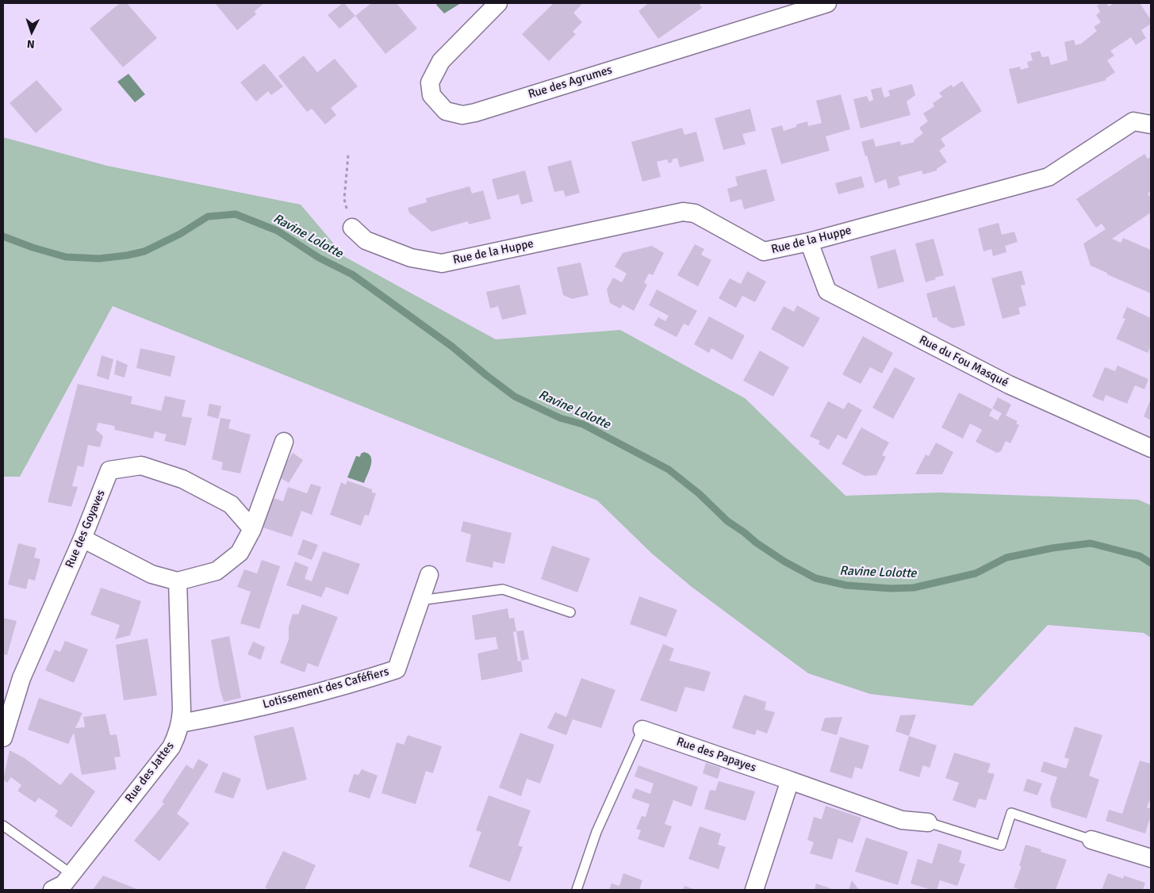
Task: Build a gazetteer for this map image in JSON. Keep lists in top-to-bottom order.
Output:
{
  "streets": {
    "street": [
      "Rue des Agrumes",
      "Rue de la Huppe",
      "Rue du Fou Masqué",
      "Rue des Goyaves",
      "Lotissement des Caféfiers",
      "Rue des Papayes",
      "Rue des Jattes"
    ]
  },
  "crossings": [
    ["Rue de la Huppe", "Rue du Fou Masqué"],
    ["Lotissement des Caféfiers", "Rue des Jattes"]
  ],
  "water": ["Ravine Lolotte"],
  "north": "bottom"
}
